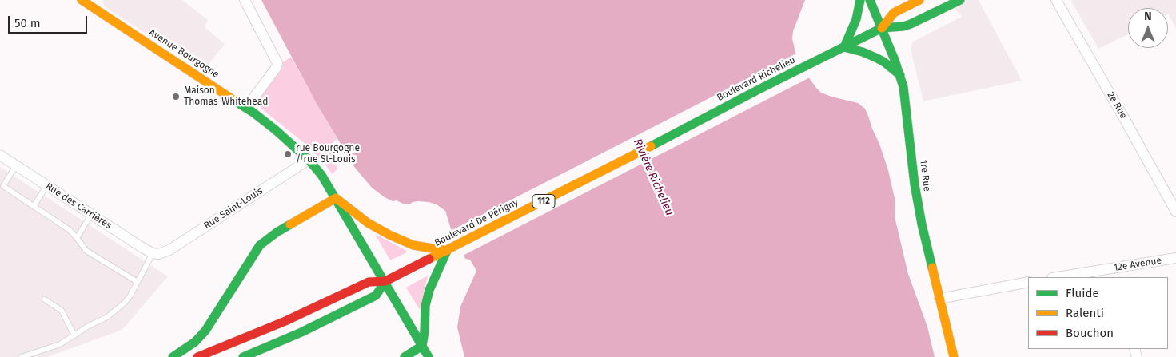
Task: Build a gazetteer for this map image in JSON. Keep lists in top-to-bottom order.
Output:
{
  "streets": {
    "main road": [
      "Avenue Bourgogne",
      "Boulevard Richelieu",
      "1re Rue",
      "112",
      "Boulevard De Périgny"
    ],
    "street": [
      "2e Rue",
      "Rue des Carrières",
      "Rue Saint-Louis",
      "12e Avenue"
    ]
  },
  "crossings": [
    ["Avenue Bourgogne", "Rue Saint-Louis"],
    ["Avenue Bourgogne", "Boulevard De Périgny"],
    ["Boulevard Richelieu", "1re Rue"],
    ["Boulevard Richelieu", "Boulevard De Périgny"],
    ["Rue des Carrières", "Rue Saint-Louis"]
  ],
  "water": ["Rivière Richelieu"],
  "places": ["Maison Thomas-Whitehead", "rue Bourgogne / rue St-Louis"],
  "legend": ["Fluide", "Ralenti", "Bouchon"],
  "scale_bar": "50 m",
  "north": "top"
}
